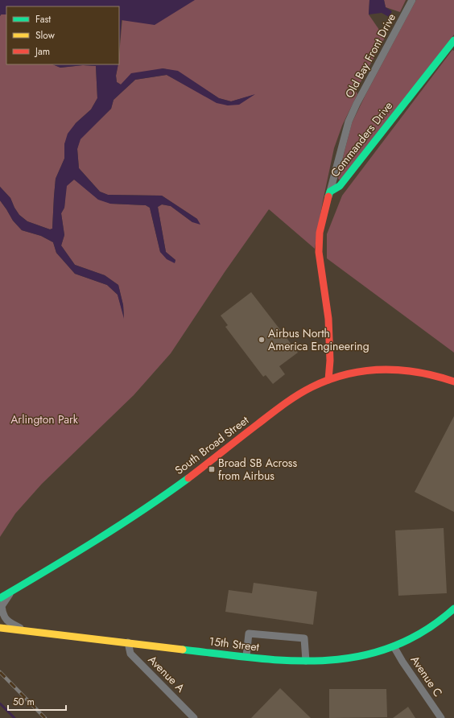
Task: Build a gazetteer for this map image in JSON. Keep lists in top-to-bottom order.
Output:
{
  "streets": {
    "street": [
      "Old Bay Front Drive",
      "Commanders Drive",
      "South Broad Street",
      "15th Street",
      "Avenue A",
      "Avenue C"
    ]
  },
  "crossings": [
    ["Old Bay Front Drive", "Commanders Drive"],
    ["Commanders Drive", "South Broad Street"],
    ["15th Street", "Avenue A"],
    ["15th Street", "Avenue C"]
  ],
  "parks": ["Arlington Park"],
  "places": {
    "other": ["Airbus North America Engineering"],
    "transit": ["Broad SB Across from Airbus"]
  },
  "legend": ["Fast", "Slow", "Jam"],
  "scale_bar": "50 m"
}
